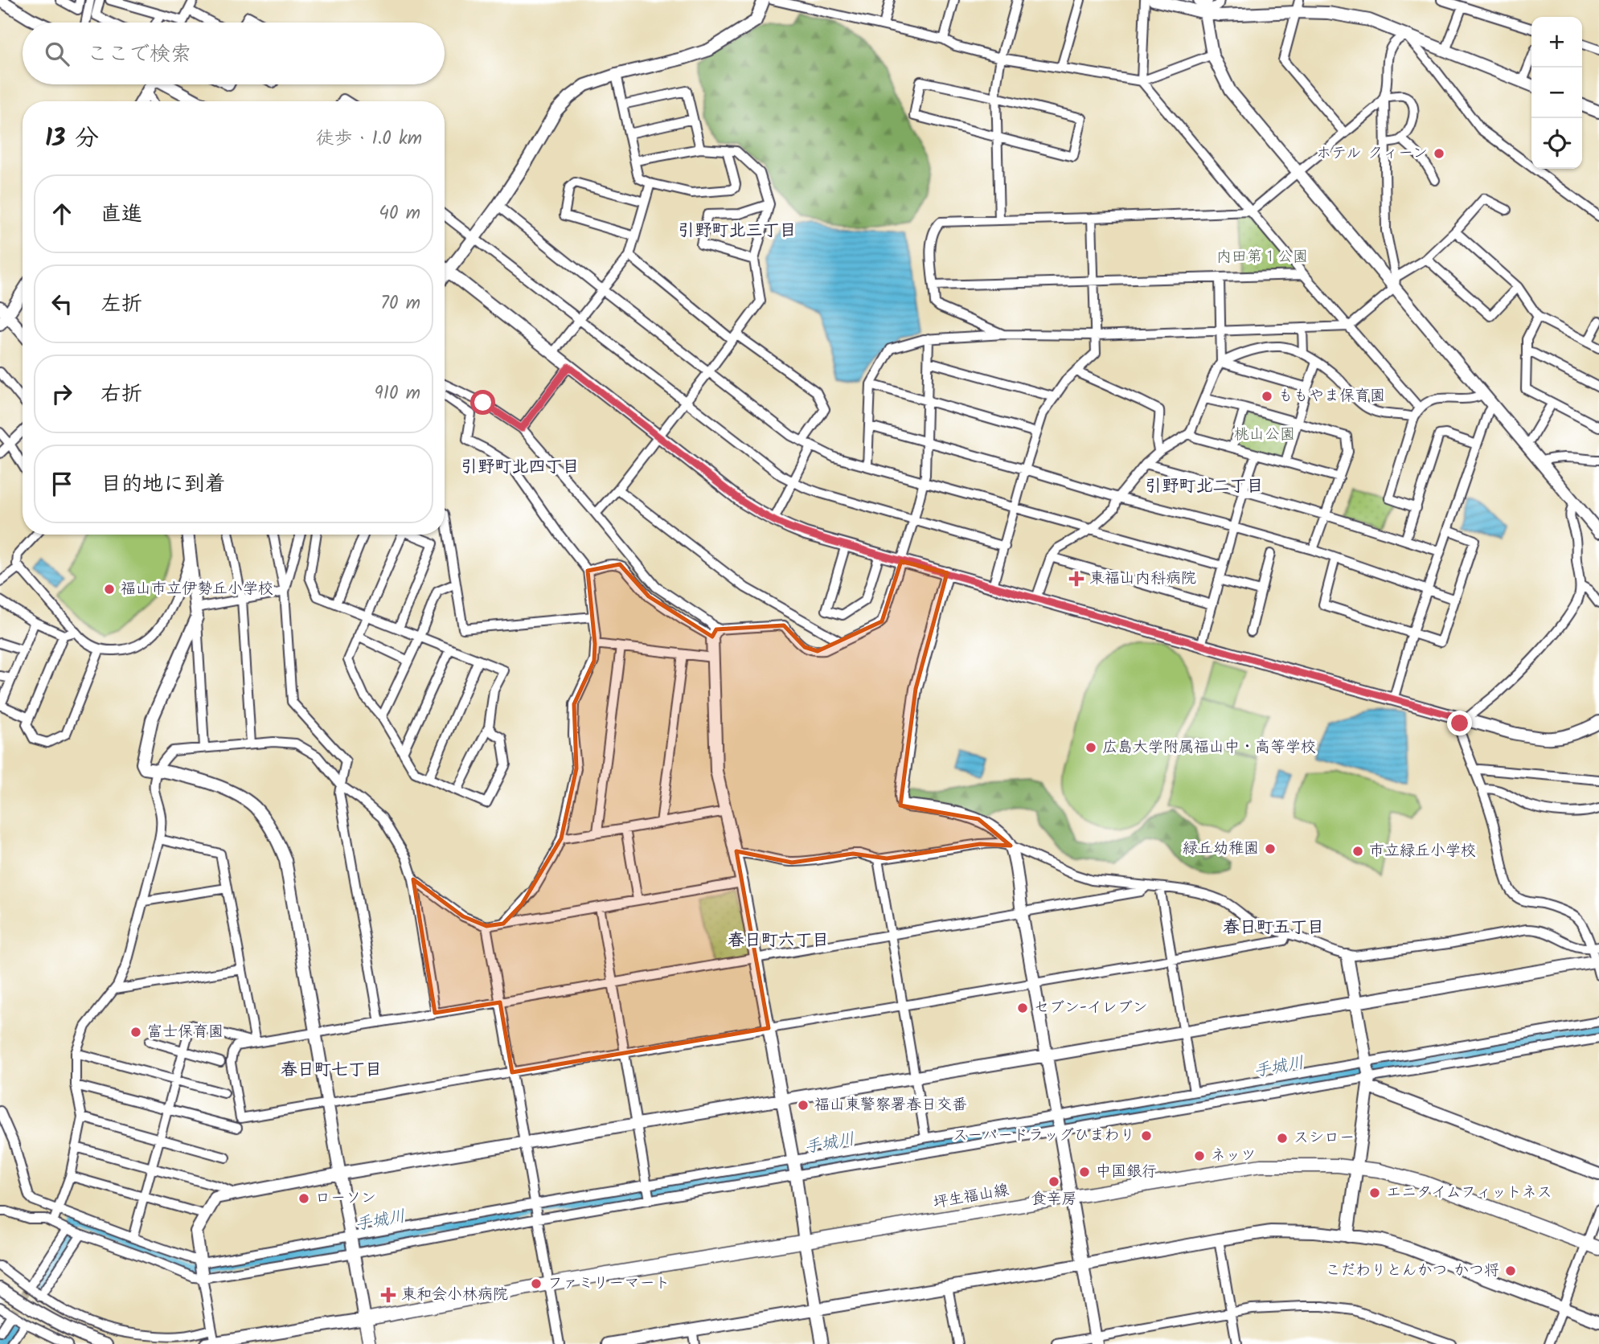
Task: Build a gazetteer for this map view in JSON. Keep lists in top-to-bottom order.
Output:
{
  "streets": {
    "main road": ["坪生福山線"]
  },
  "districts": [
    "引野町北三丁目",
    "引野町北四丁目",
    "引野町北二丁目",
    "春日町五丁目",
    "春日町六丁目",
    "春日町七丁目"
  ],
  "water": ["手城川"],
  "parks": ["内田第１公園", "桃山公園"],
  "places": {
    "other": [
      "ホテル クィーン",
      "ももやま保育園",
      "福山市立伊勢丘小学校",
      "広島大学附属福山中・高等学校",
      "緑丘幼稚園",
      "市立緑丘小学校",
      "セブン-イレブン",
      "富士保育園",
      "福山東警察署春日交番",
      "スーパードラッグひまわり",
      "スシロー",
      "ネッツ",
      "中国銀行",
      "食辛房",
      "エニタイムフィットネス",
      "ローソン",
      "こだわりとんかつ かつ将",
      "ファミリーマート"
    ],
    "health": ["東福山内科病院", "東和会小林病院"]
  },
  "page": {
    "map_buttons": ["+", "−"],
    "search": "ここで検索",
    "heading": ["13 分", "徒歩 · 1.0 km"],
    "list": [
      ["直進", "40 m"],
      ["左折", "70 m"],
      ["右折", "910 m"],
      "目的地に到着"
    ]
  }
}
